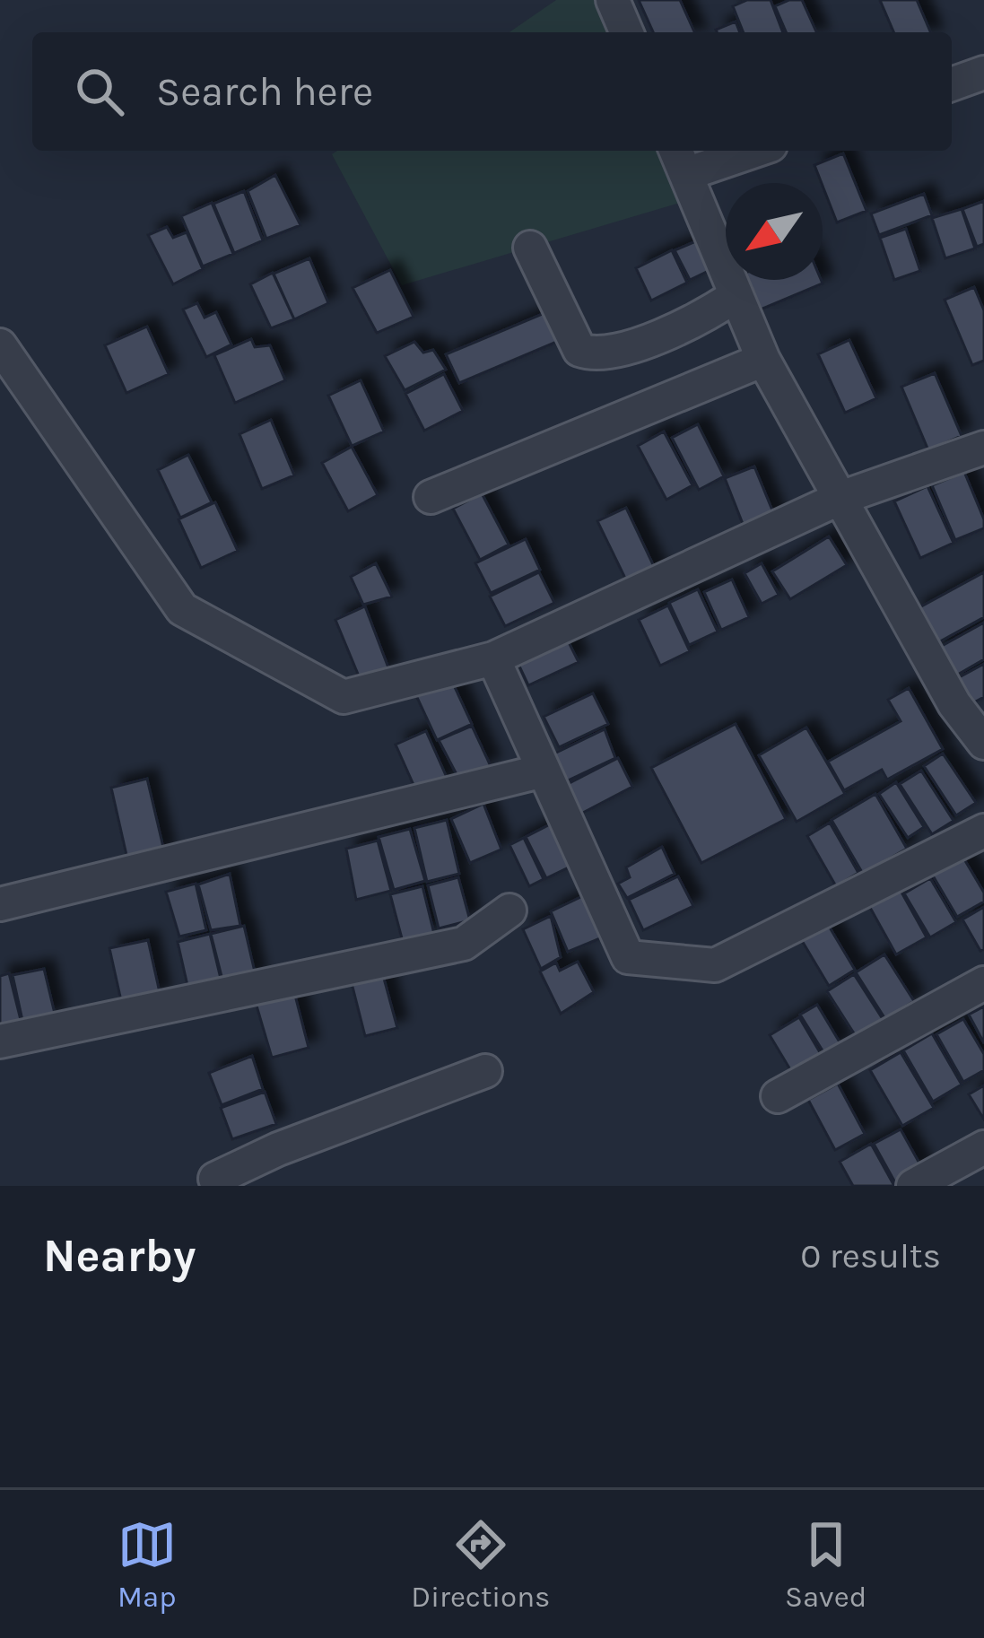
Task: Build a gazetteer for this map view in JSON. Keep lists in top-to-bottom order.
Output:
{
  "north": "bottom left",
  "page": {
    "search": "Search here",
    "heading": ["Nearby", "0 results"],
    "nav": ["Map", "Directions", "Saved"]
  }
}
